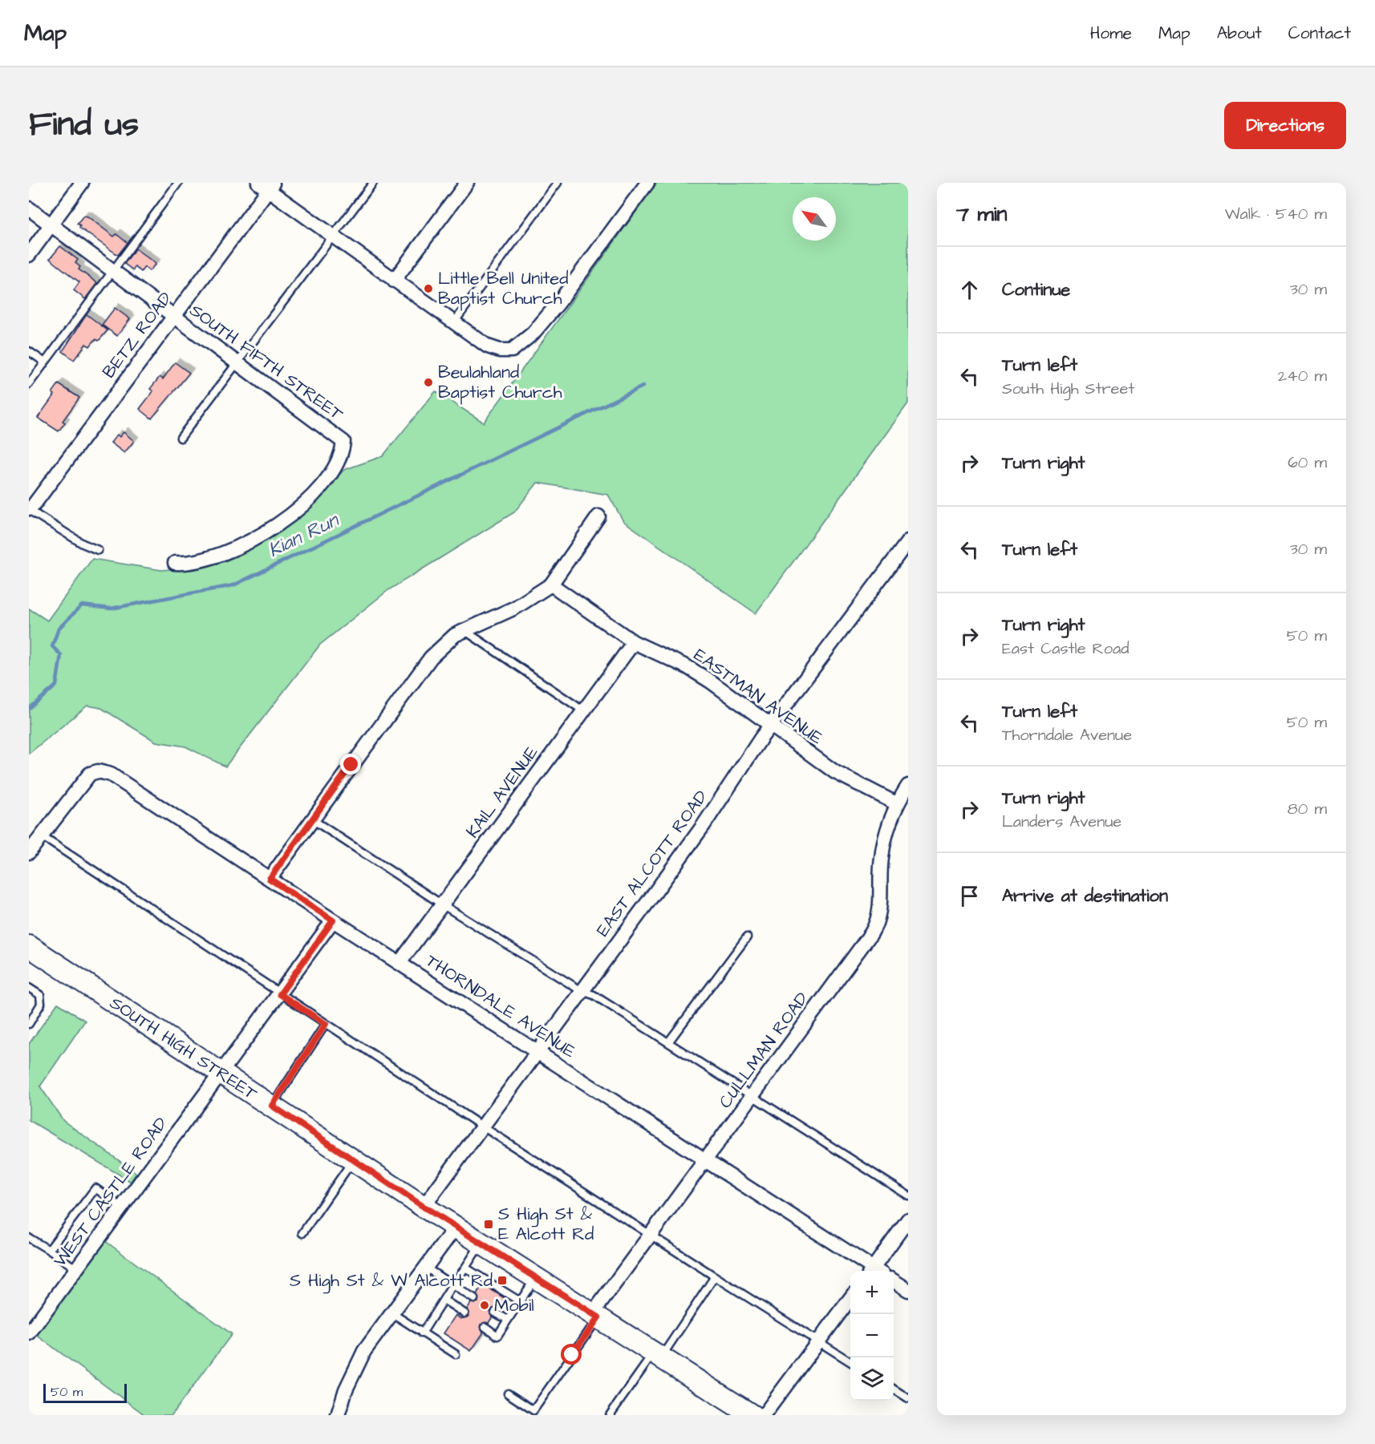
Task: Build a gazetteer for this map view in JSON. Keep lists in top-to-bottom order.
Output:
{
  "streets": {
    "main road": ["SOUTH HIGH STREET"],
    "street": [
      "BETZ ROAD",
      "SOUTH FIFTH STREET",
      "EASTMAN AVENUE",
      "KAIL AVENUE",
      "EAST ALCOTT ROAD",
      "THORNDALE AVENUE",
      "CULLMAN ROAD",
      "WEST CASTLE ROAD"
    ]
  },
  "crossings": [
    ["BETZ ROAD", "SOUTH FIFTH STREET"],
    ["EASTMAN AVENUE", "KAIL AVENUE"],
    ["EASTMAN AVENUE", "EAST ALCOTT ROAD"],
    ["EASTMAN AVENUE", "CULLMAN ROAD"],
    ["KAIL AVENUE", "THORNDALE AVENUE"],
    ["EAST ALCOTT ROAD", "THORNDALE AVENUE"],
    ["EAST ALCOTT ROAD", "SOUTH HIGH STREET"],
    ["THORNDALE AVENUE", "CULLMAN ROAD"],
    ["THORNDALE AVENUE", "WEST CASTLE ROAD"],
    ["SOUTH HIGH STREET", "CULLMAN ROAD"],
    ["SOUTH HIGH STREET", "WEST CASTLE ROAD"]
  ],
  "water": ["Kian Run"],
  "places": {
    "other": ["Little Bell United Baptist Church", "Beulahland Baptist Church", "Mobil"],
    "transit": ["S High St & E Alcott Rd", "S High St & W Alcott Rd"]
  },
  "scale_bar": "50 m",
  "north": "top left",
  "page": {
    "header": "Map",
    "nav": [
      "Home",
      "Map",
      "About",
      "Contact"
    ],
    "title": "Find us",
    "buttons": "Directions",
    "heading": ["7 min", "Walk · 540 m"],
    "list": [
      ["Continue", "30 m"],
      ["Turn left", "South High Street", "240 m"],
      ["Turn right", "60 m"],
      ["Turn left", "30 m"],
      ["Turn right", "East Castle Road", "50 m"],
      ["Turn left", "Thorndale Avenue", "50 m"],
      ["Turn right", "Landers Avenue", "80 m"],
      "Arrive at destination"
    ],
    "map_buttons": ["+", "−"],
    "scale": "50 m"
  }
}
